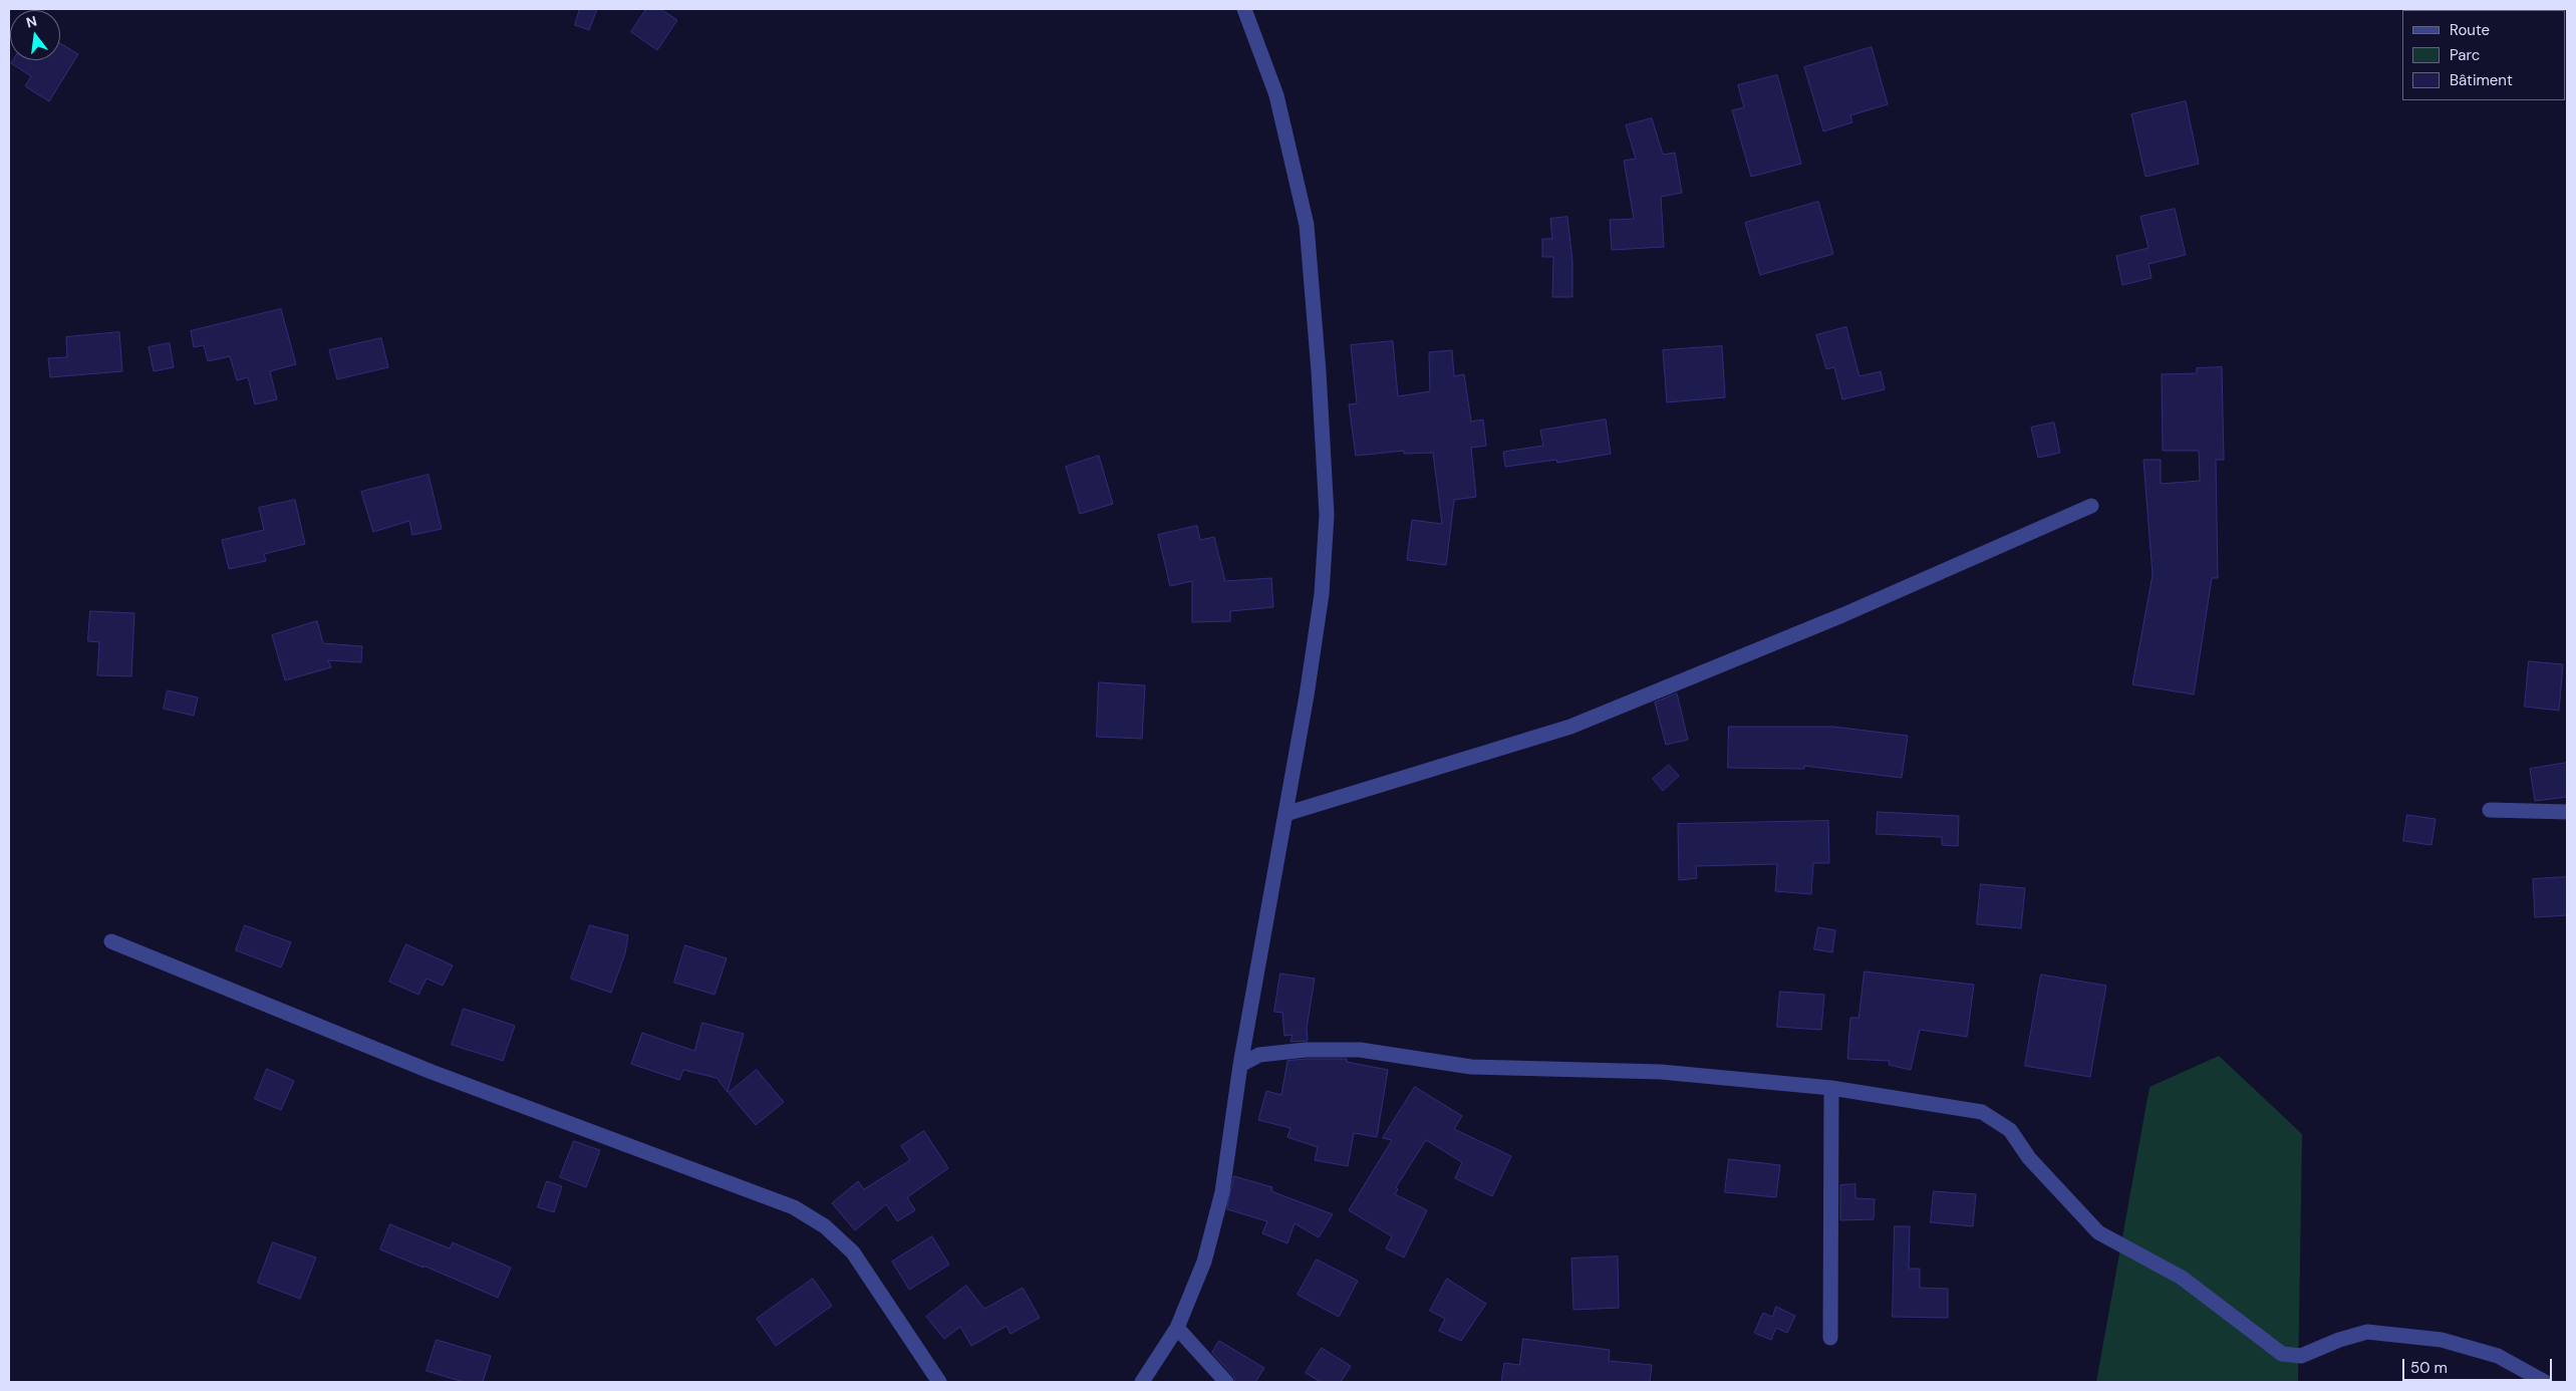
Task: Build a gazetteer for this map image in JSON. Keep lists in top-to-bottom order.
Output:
{
  "legend": ["Route", "Parc", "Bâtiment"],
  "scale_bar": "50 m",
  "north": "top"
}
